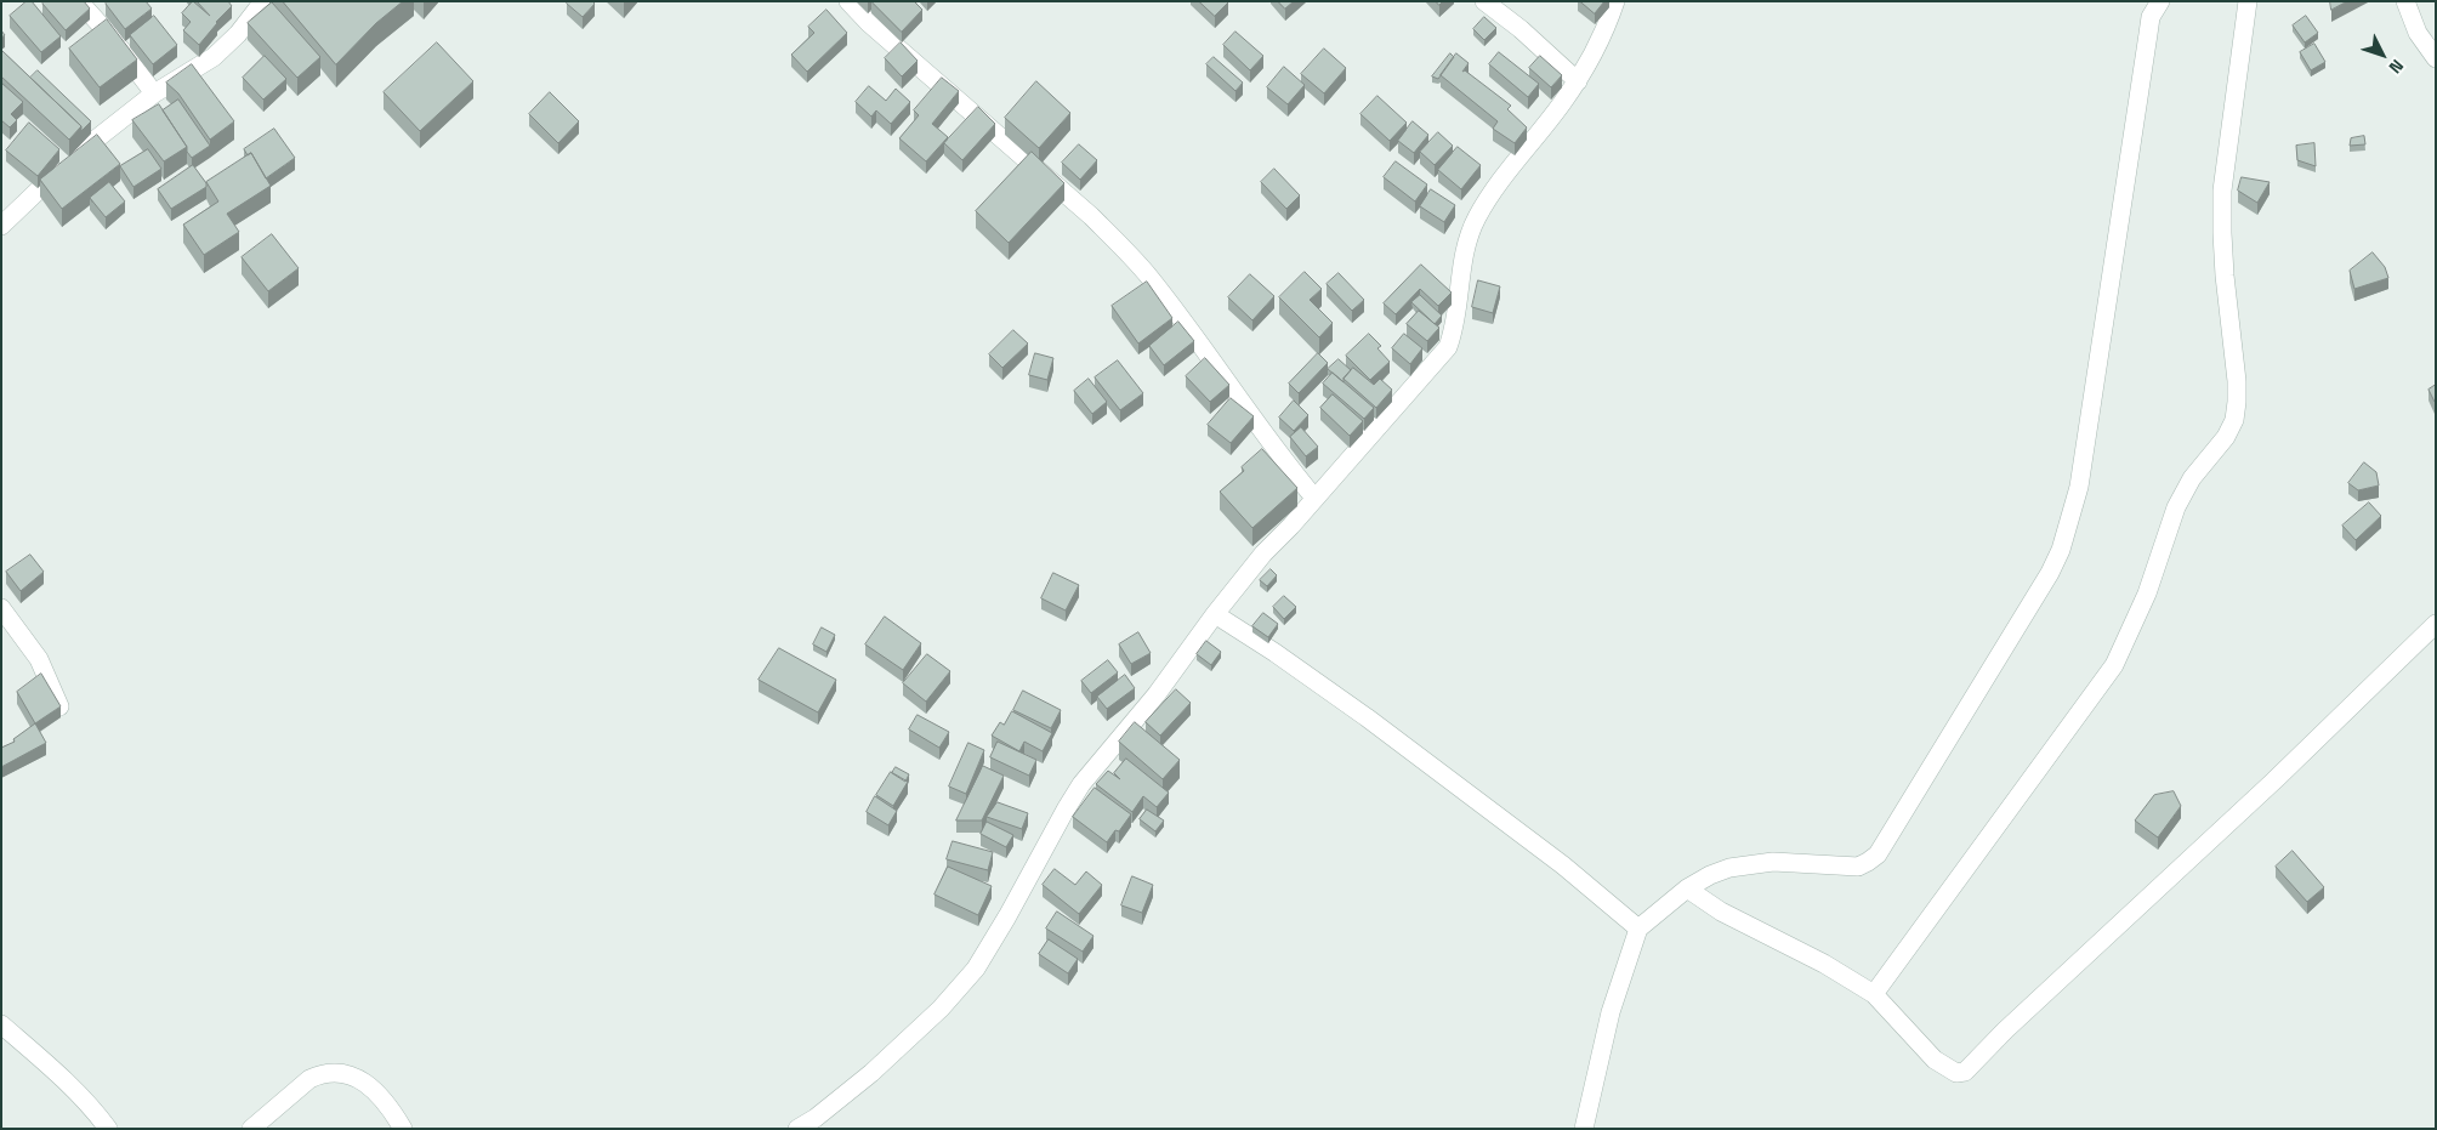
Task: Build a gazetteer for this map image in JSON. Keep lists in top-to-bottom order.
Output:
{
  "north": "bottom right"
}
